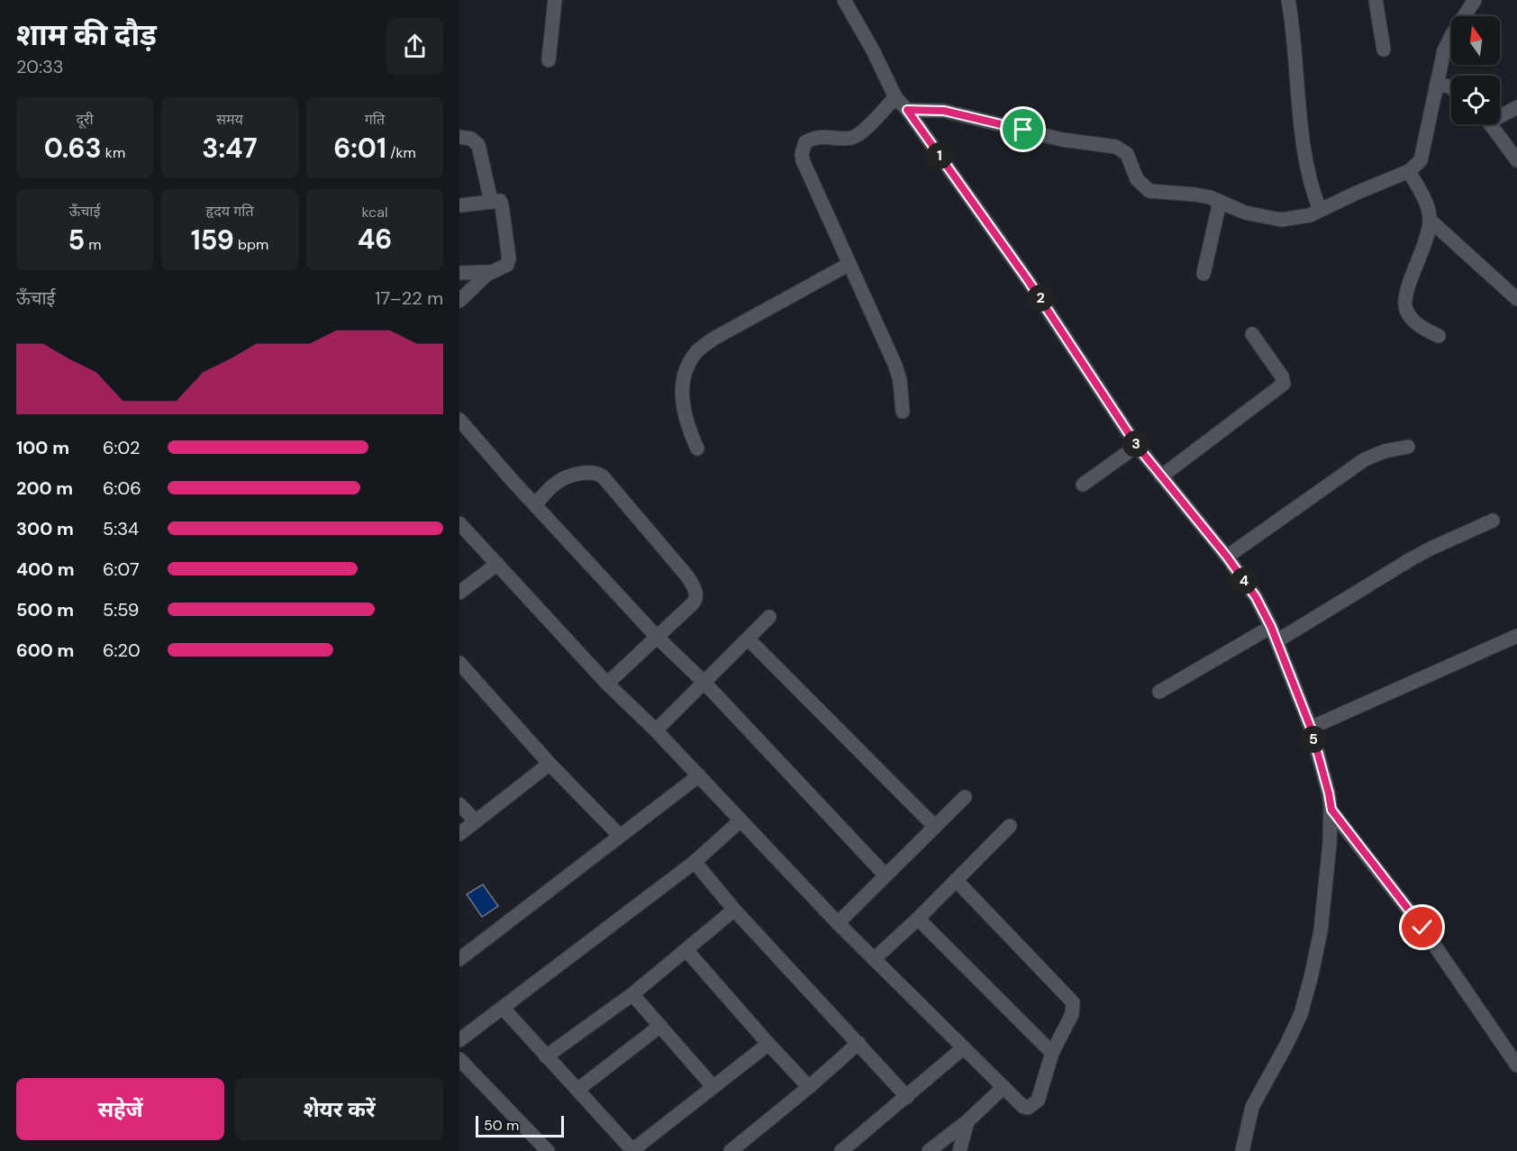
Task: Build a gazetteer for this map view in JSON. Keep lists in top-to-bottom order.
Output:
{
  "scale_bar": "50 m",
  "north": "top",
  "page": {
    "heading": ["शाम की दौड़", "20:33"],
    "stats": [
      ["दूरी", "0.63 km"],
      ["समय", "3:47"],
      ["गति", "6:01 /km"],
      ["ऊँचाई", "5 m"],
      ["हृदय गति", "159 bpm"],
      ["kcal", "46"]
    ],
    "pins": [
      "1",
      "2",
      "3",
      "4",
      "5"
    ],
    "chart": ["ऊँचाई", "17–22 m"],
    "list": [
      {
        "name": "100 m",
        "note": "6:02"
      },
      {
        "name": "200 m",
        "note": "6:06"
      },
      {
        "name": "300 m",
        "note": "5:34"
      },
      {
        "name": "400 m",
        "note": "6:07"
      },
      {
        "name": "500 m",
        "note": "5:59"
      },
      {
        "name": "600 m",
        "note": "6:20"
      }
    ],
    "buttons": ["सहेजें", "शेयर करें"],
    "scale": "50 m"
  }
}
